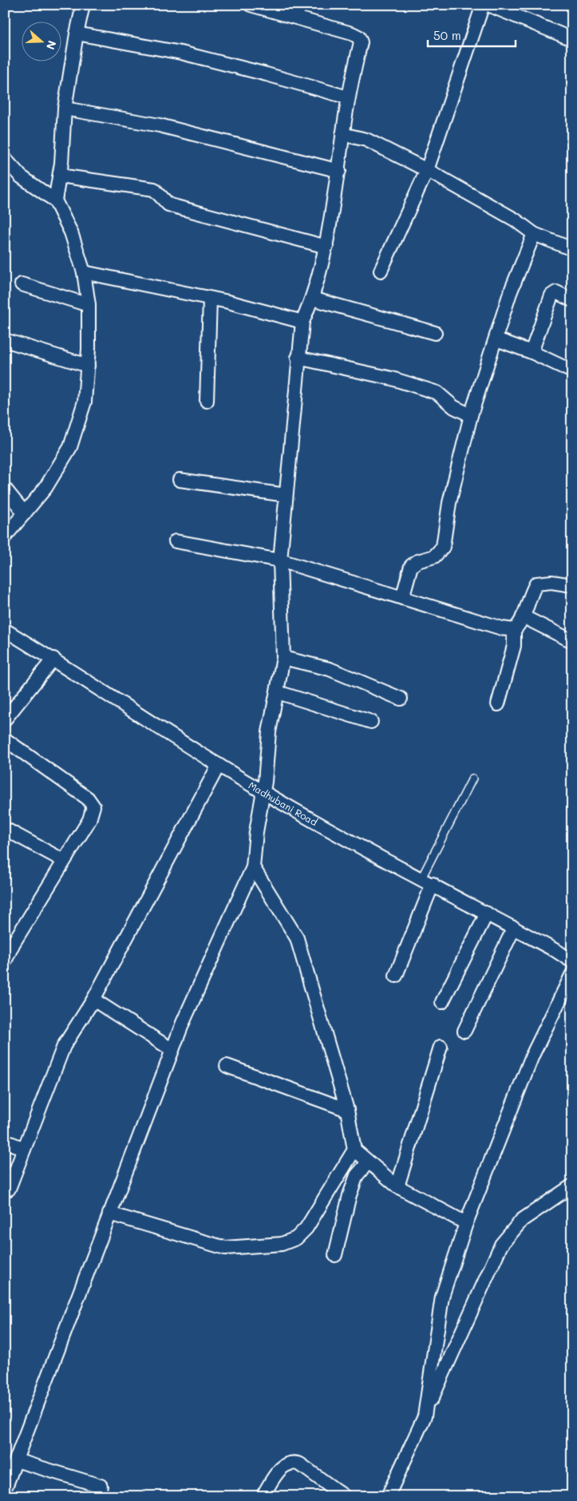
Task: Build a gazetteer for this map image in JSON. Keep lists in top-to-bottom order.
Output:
{
  "streets": {
    "street": ["Madhubani Road"]
  },
  "scale_bar": "50 m",
  "north": "right"
}
